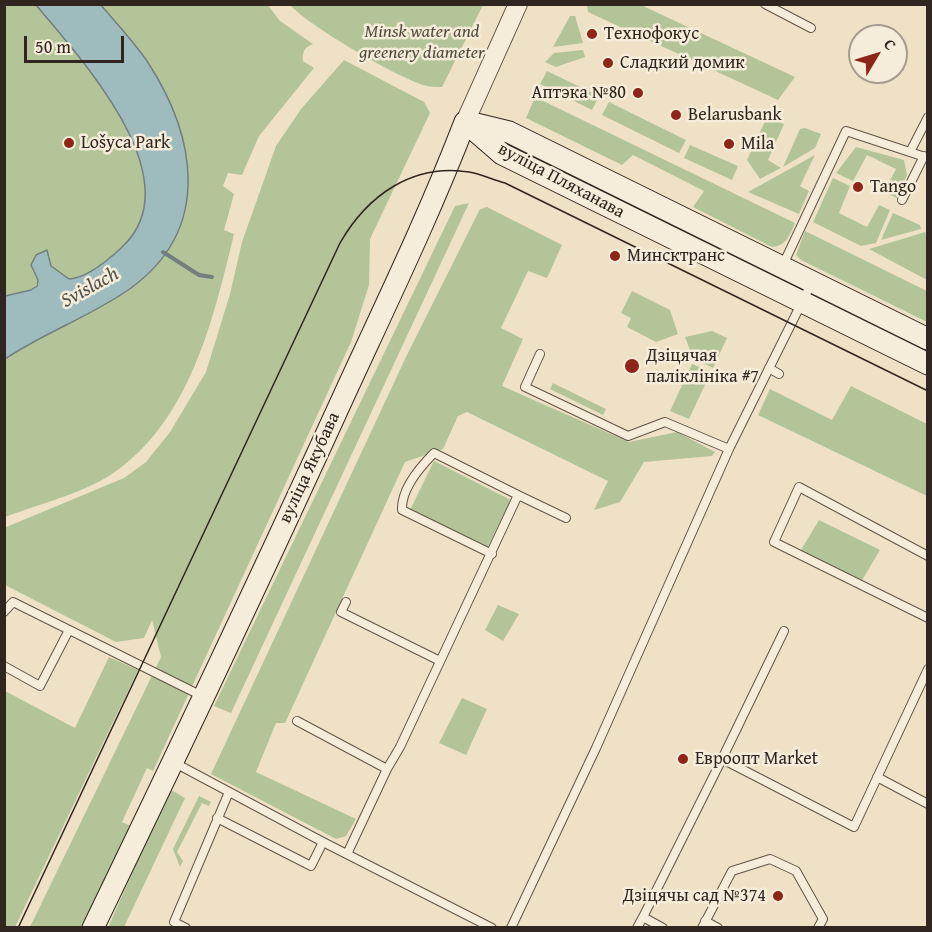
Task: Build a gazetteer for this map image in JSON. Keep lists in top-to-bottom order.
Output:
{
  "streets": {
    "main road": ["вуліца Пляханава", "вуліца Якубава"]
  },
  "crossings": [
    ["вуліца Пляханава", "вуліца Якубава"]
  ],
  "water": ["Svislach"],
  "parks": ["Minsk water and greenery diameter"],
  "places": [
    "Технофокус",
    "Сладкий домик",
    "Аптэка №80",
    "Belarusbank",
    "Lošyca Park",
    "Mila",
    "Tango",
    "Минсктранс",
    "Дзіцячая паліклініка #7",
    "Евроопт Market",
    "Дзіцячы сад №374"
  ],
  "scale_bar": "50 m",
  "north": "top right"
}
